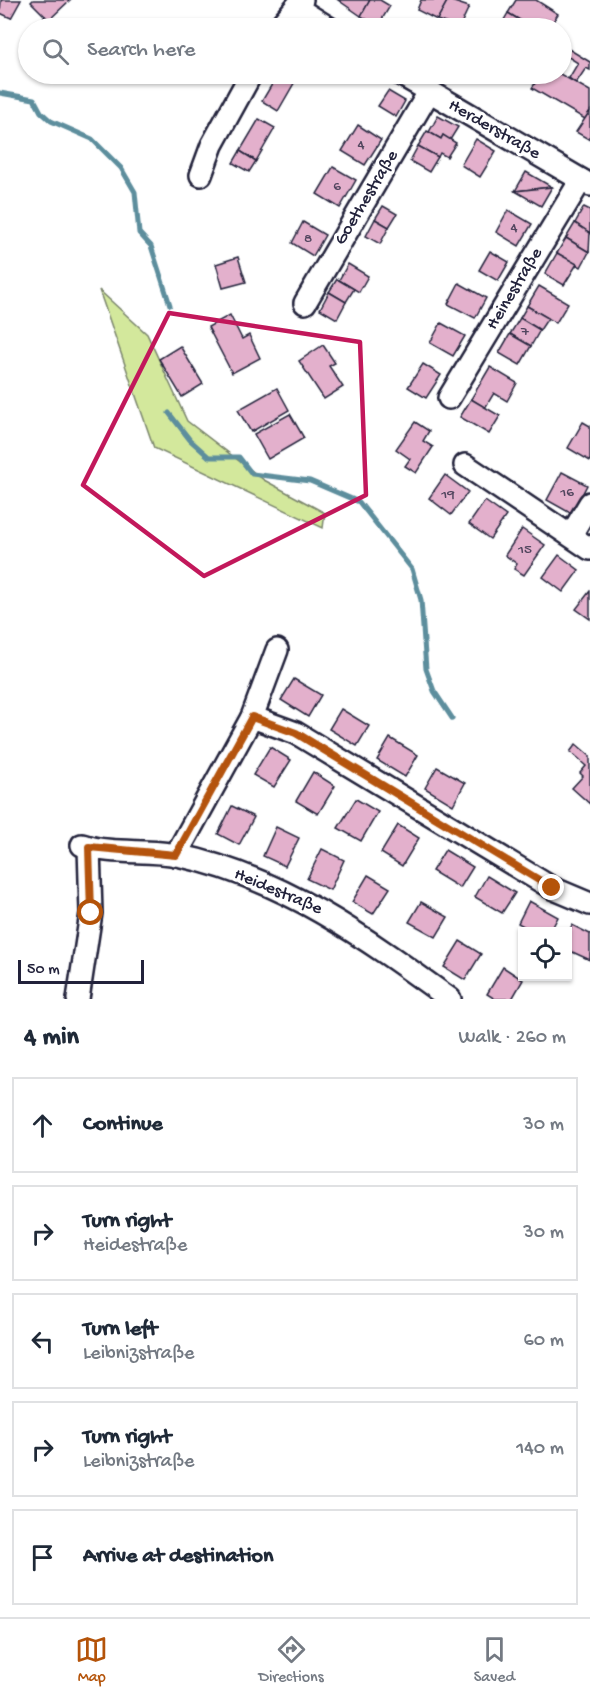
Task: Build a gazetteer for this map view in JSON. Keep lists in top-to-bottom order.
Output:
{
  "streets": {
    "street": [
      "Herderstraße",
      "Goethestraße",
      "Heinestraße",
      "Heidestraße"
    ]
  },
  "crossings": [
    ["Herderstraße", "Goethestraße"],
    ["Herderstraße", "Heinestraße"]
  ],
  "house_numbers": [
    "4",
    "6",
    "4",
    "8",
    "7",
    "16",
    "19",
    "15"
  ],
  "scale_bar": "50 m",
  "page": {
    "search": "Search here",
    "scale": "50 m",
    "heading": ["4 min", "Walk · 260 m"],
    "list": [
      ["Continue", "30 m"],
      ["Turn right", "Heidestraße", "30 m"],
      ["Turn left", "Leibnizstraße", "60 m"],
      ["Turn right", "Leibnizstraße", "140 m"],
      "Arrive at destination"
    ],
    "nav": ["Map", "Directions", "Saved"]
  }
}
